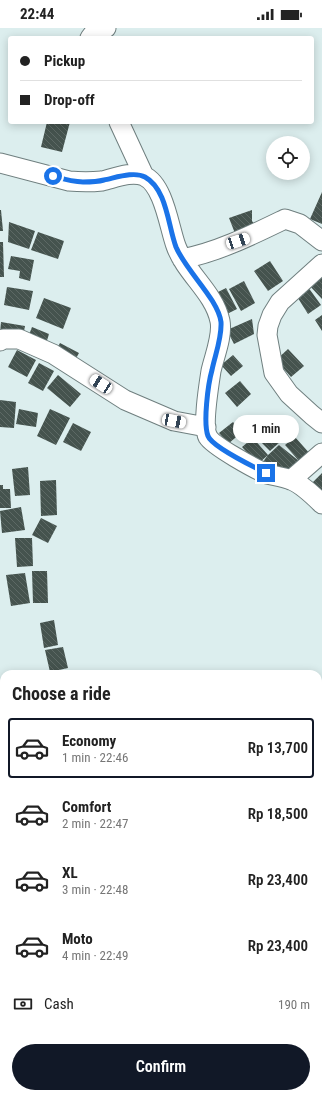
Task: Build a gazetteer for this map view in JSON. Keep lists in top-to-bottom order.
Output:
{
  "page": {
    "status": "22:44",
    "banner": ["Pickup", "Drop-off"],
    "bubble": "1 min",
    "heading": "Choose a ride",
    "list": [
      {
        "name": "Economy",
        "note": "1 min · 22:46",
        "value": "Rp 13,700"
      },
      {
        "name": "Comfort",
        "note": "2 min · 22:47",
        "value": "Rp 18,500"
      },
      {
        "name": "XL",
        "note": "3 min · 22:48",
        "value": "Rp 23,400"
      },
      {
        "name": "Moto",
        "note": "4 min · 22:49",
        "value": "Rp 23,400"
      }
    ],
    "pay": ["Cash", "190 m"],
    "buttons": "Confirm"
  }
}
